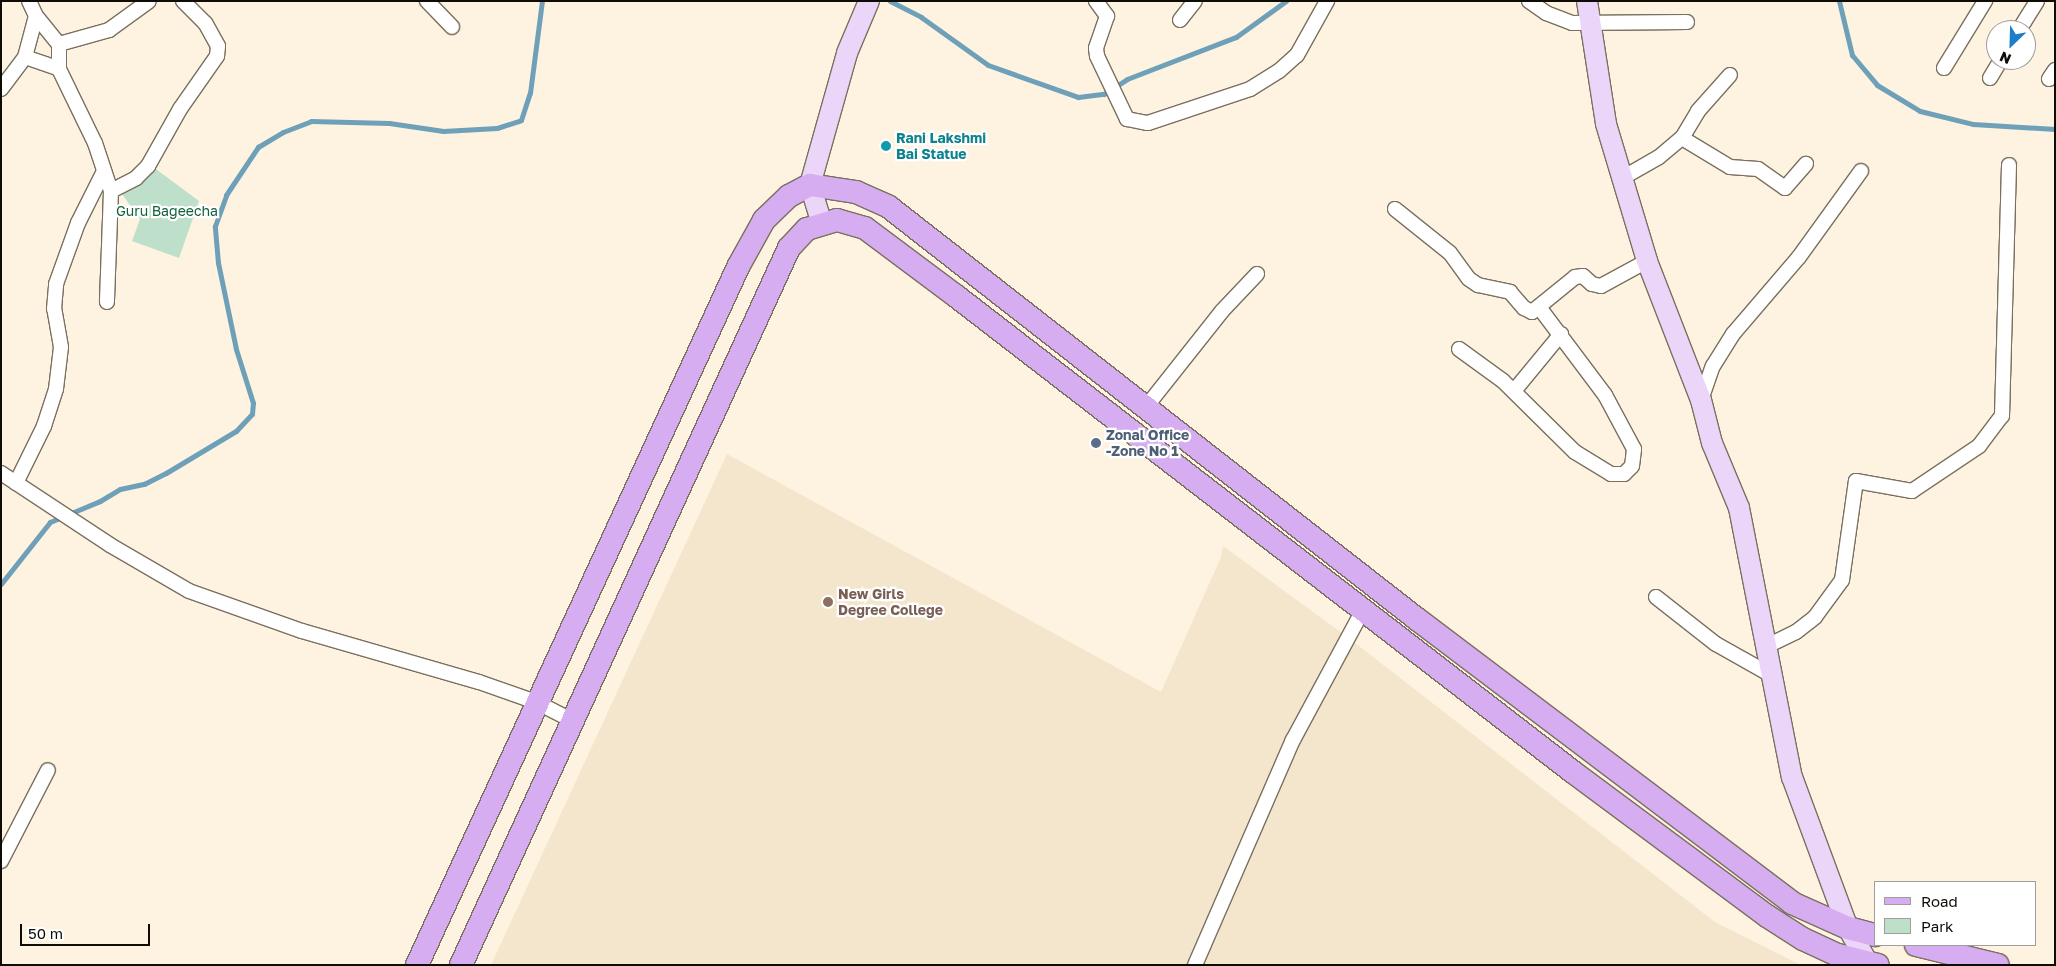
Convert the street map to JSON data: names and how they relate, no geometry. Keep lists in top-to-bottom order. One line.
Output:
{"parks":["Guru Bageecha"],"places":["Rani Lakshmi Bai Statue","Zonal Office -Zone No 1","New Girls Degree College"],"legend":["Road","Park"],"scale_bar":"50 m","north":"bottom left"}
